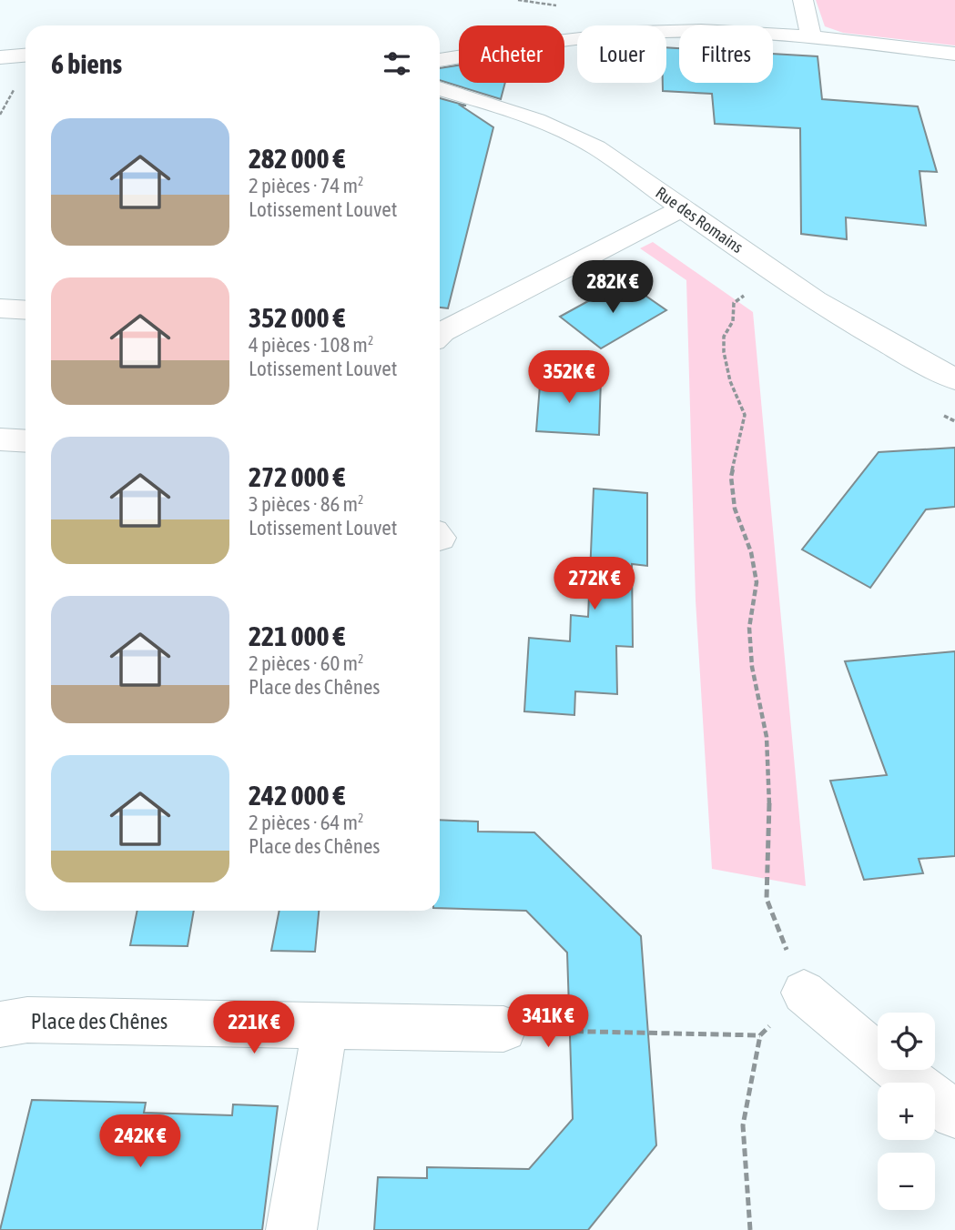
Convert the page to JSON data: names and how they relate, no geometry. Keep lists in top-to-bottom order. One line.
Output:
{"streets":{"street":["Rue des Romains","Place des Chênes"]},"page":{"chip":["Acheter","Louer","Filtres"],"heading":"6 biens","list":[{"name":"282 000 €","note":"2 pièces · 74 m² · Lotissement Louvet"},{"name":"352 000 €","note":"4 pièces · 108 m² · Lotissement Louvet"},{"name":"272 000 €","note":"3 pièces · 86 m² · Lotissement Louvet"},{"name":"221 000 €","note":"2 pièces · 60 m² · Place des Chênes"},{"name":"242 000 €","note":"2 pièces · 64 m² · Place des Chênes"}],"price":["282K €","352K €","272K €","341K €","221K €","242K €"],"map_buttons":["+","−"]}}
